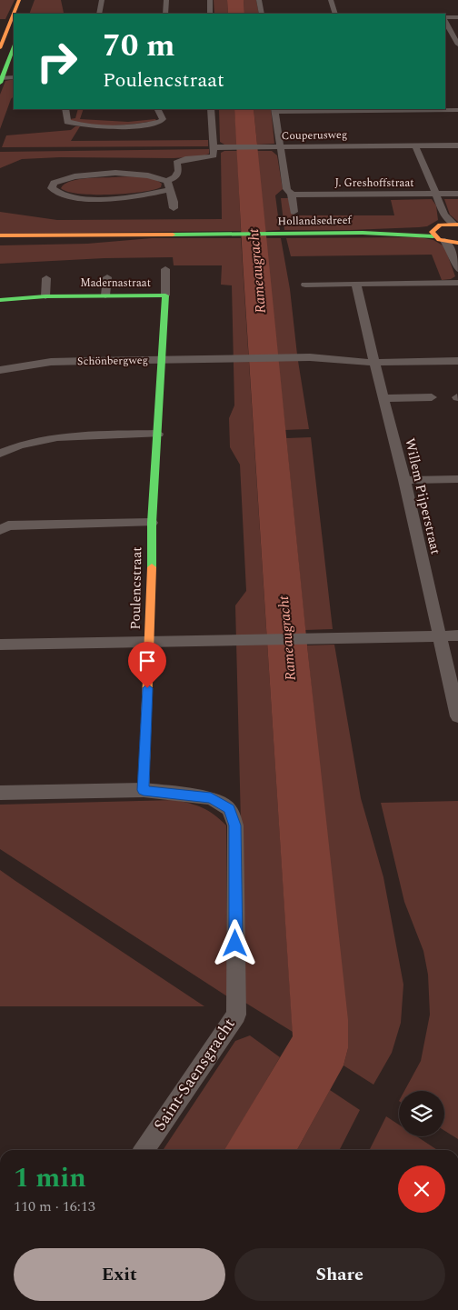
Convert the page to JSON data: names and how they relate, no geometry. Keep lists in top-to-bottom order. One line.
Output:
{"streets":{"main road":["Hollandsedreef","Madernastraat","Poulencstraat"],"street":["Couperusweg","J. Greshoffstraat","Schönbergweg","Willem Pijperstraat","Saint-Saensgracht"]},"crossings":[["Madernastraat","Schönbergweg"],["Madernastraat","Poulencstraat"],["Schönbergweg","Poulencstraat"],["Poulencstraat","Saint-Saensgracht"]],"water":["Rameaugracht"],"page":{"turn":["70 m","Poulencstraat"],"heading":["1 min","110 m · 16:13"],"buttons":["Exit","Share"]}}
